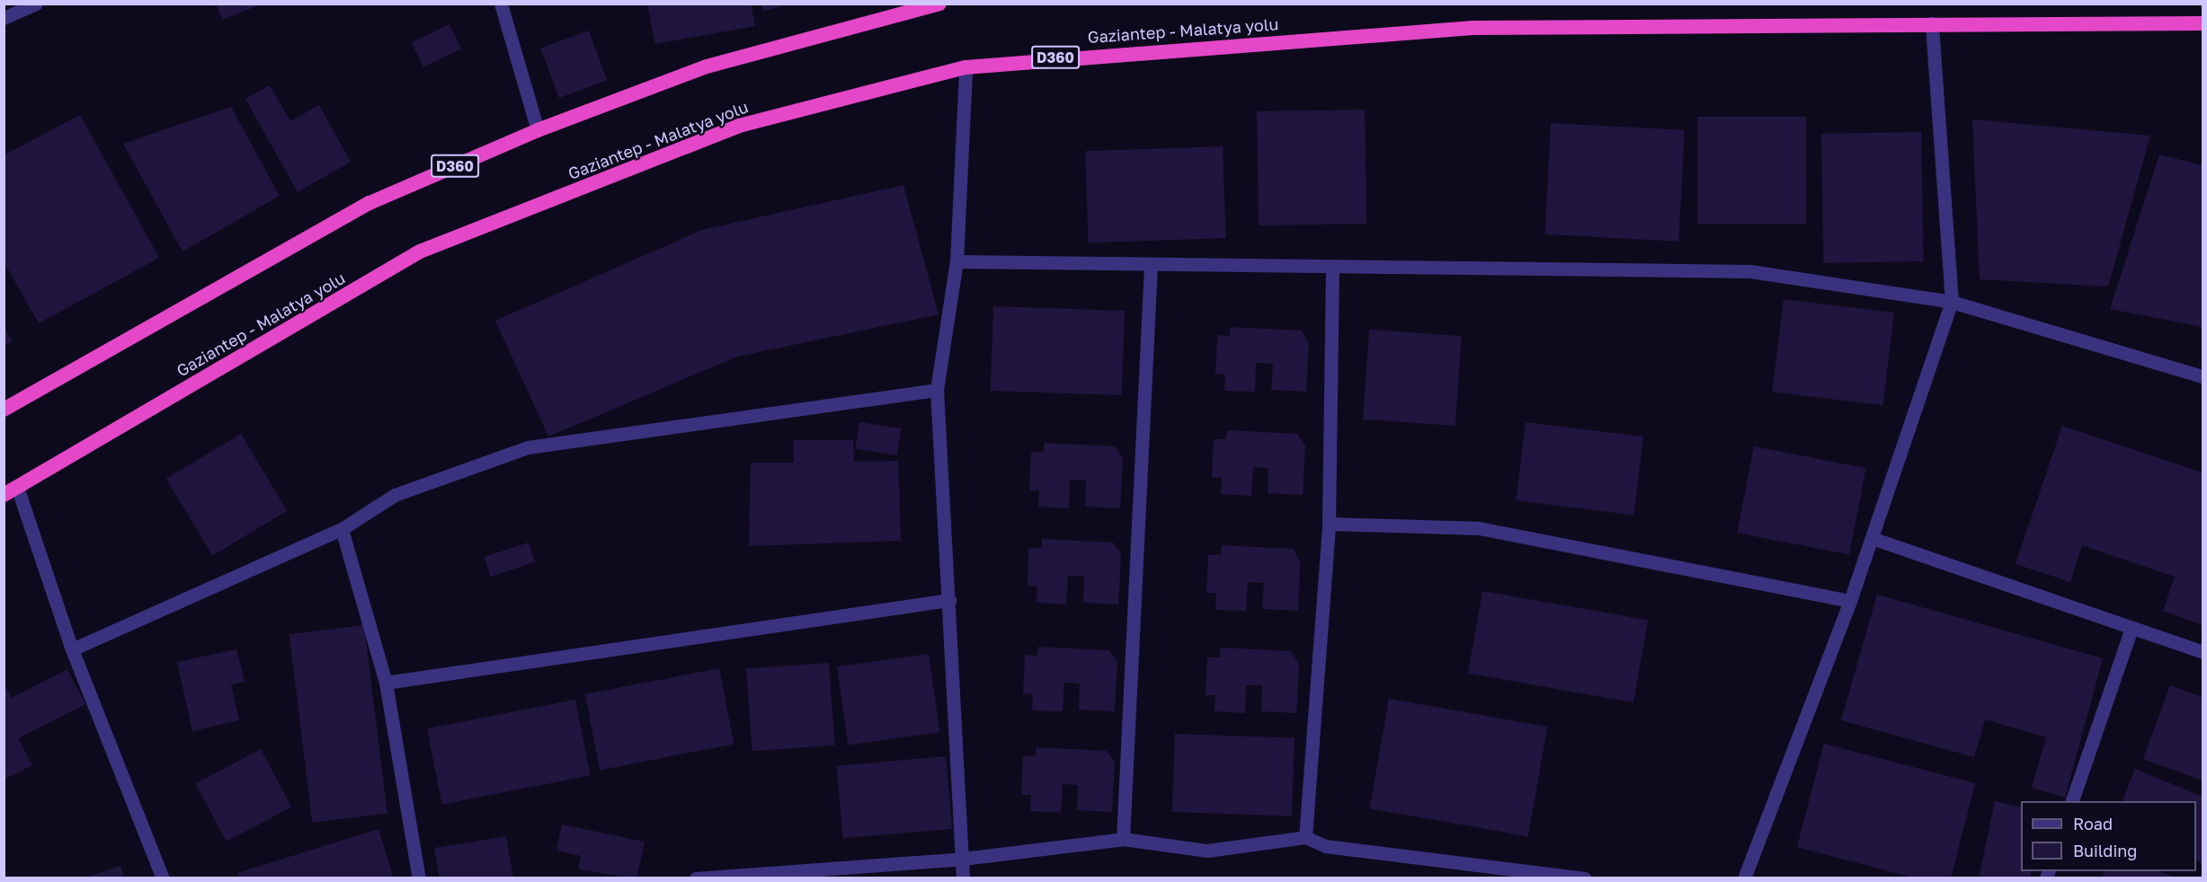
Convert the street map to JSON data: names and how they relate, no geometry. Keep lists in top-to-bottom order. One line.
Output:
{"streets":{"highway":["Gaziantep - Malatya yolu","D360"]},"legend":["Road","Building"]}
